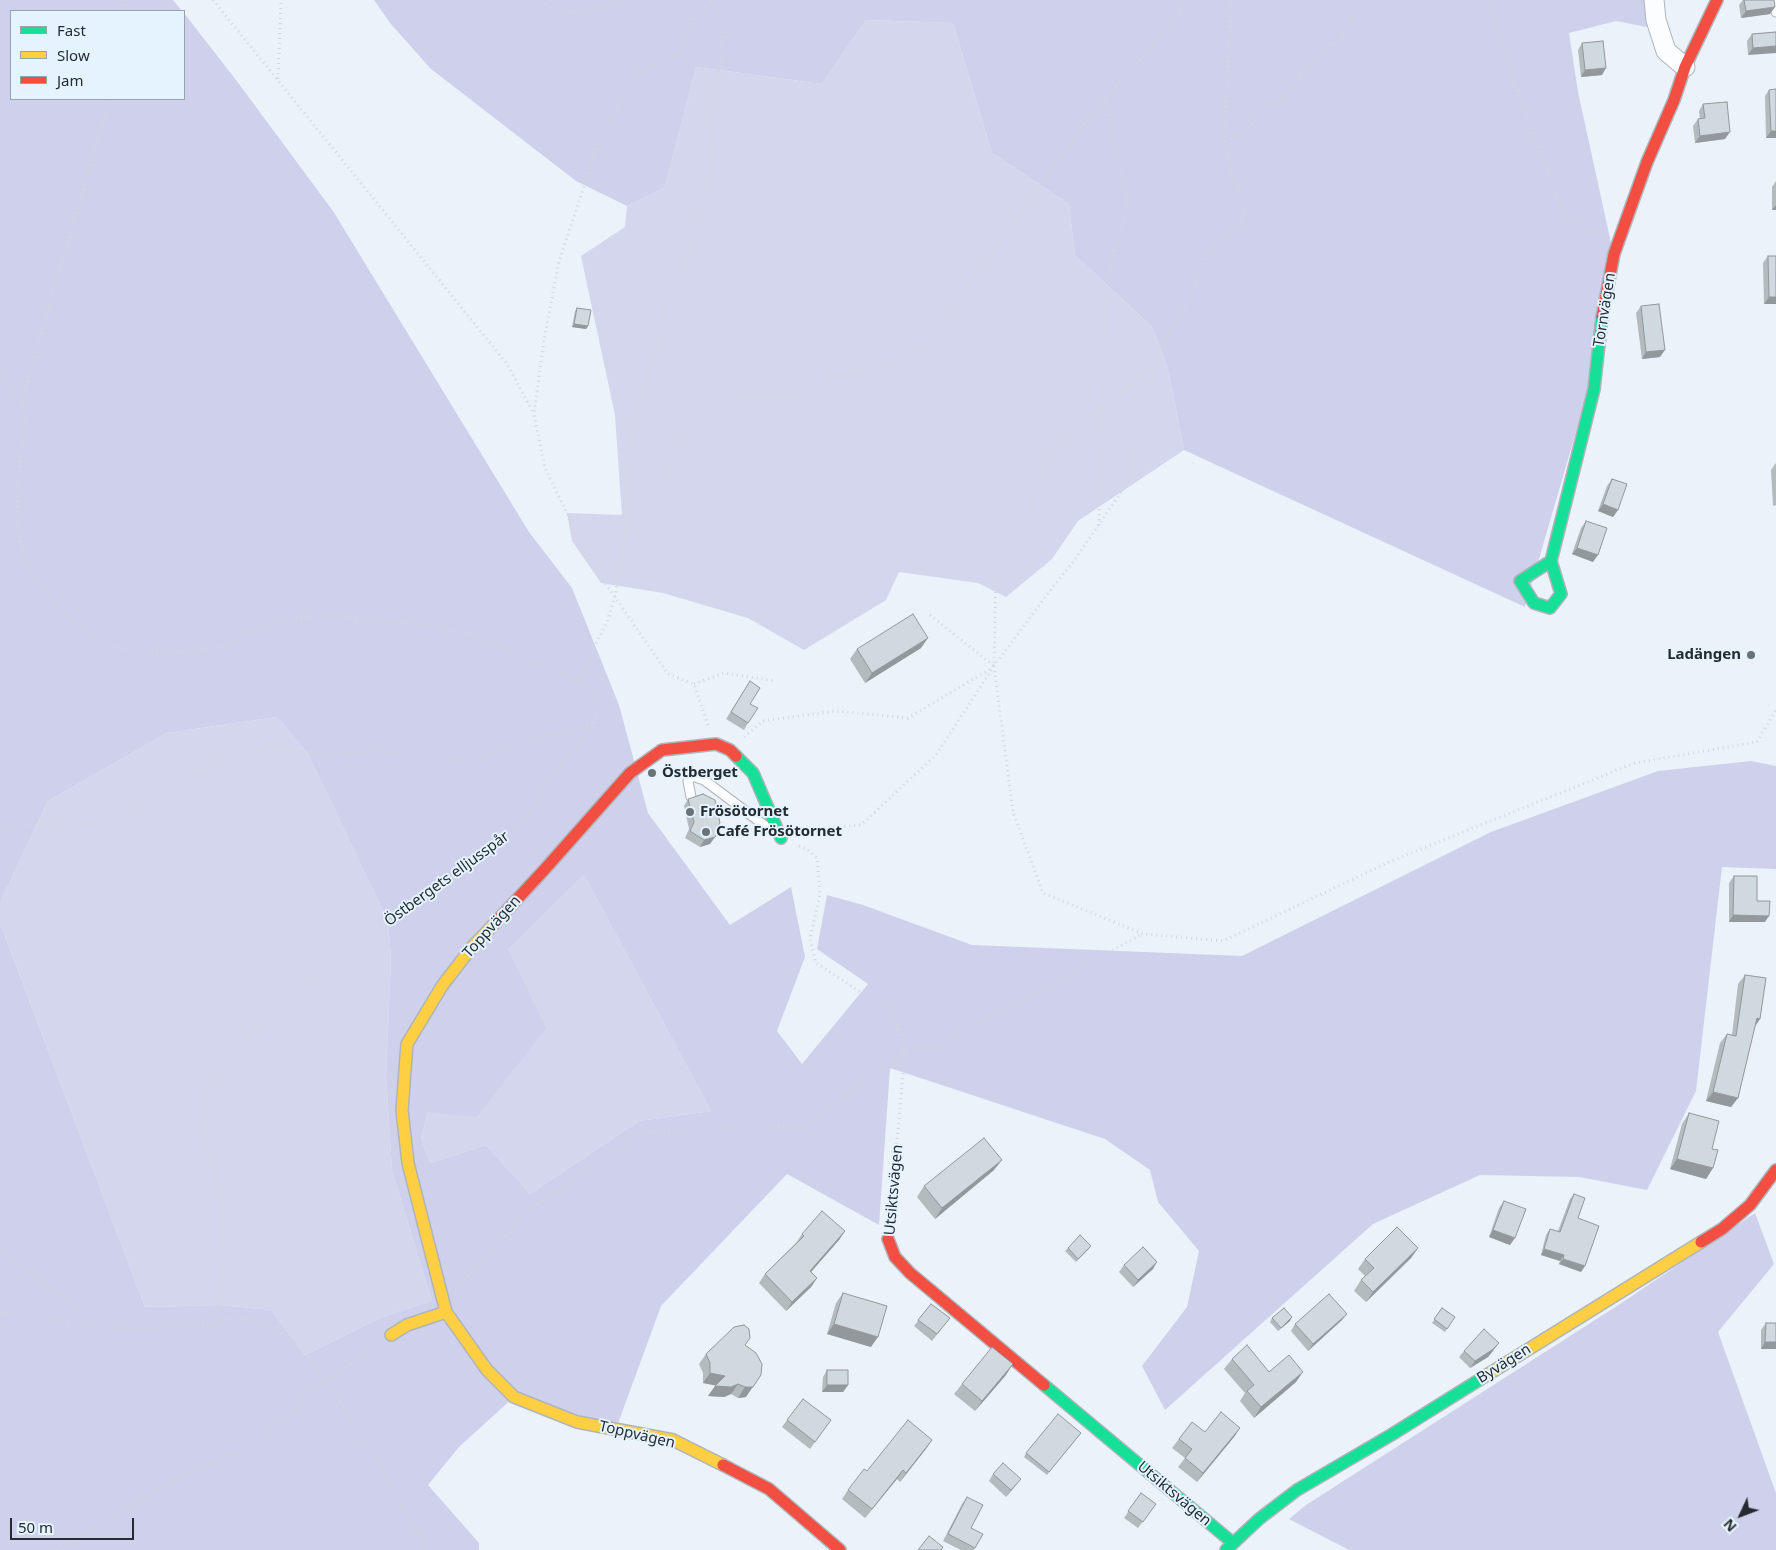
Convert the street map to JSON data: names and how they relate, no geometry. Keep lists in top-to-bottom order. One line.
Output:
{"streets":{"street":["Tornvägen","Toppvägen","Utsiktsvägen","Byvägen"],"path":["Östbergets elljusspår"]},"crossings":[["Toppvägen","Utsiktsvägen"],["Utsiktsvägen","Byvägen"]],"places":["Ladängen","Östberget","Frösötornet","Café Frösötornet"],"legend":["Fast","Slow","Jam"],"scale_bar":"50 m","north":"bottom left"}
